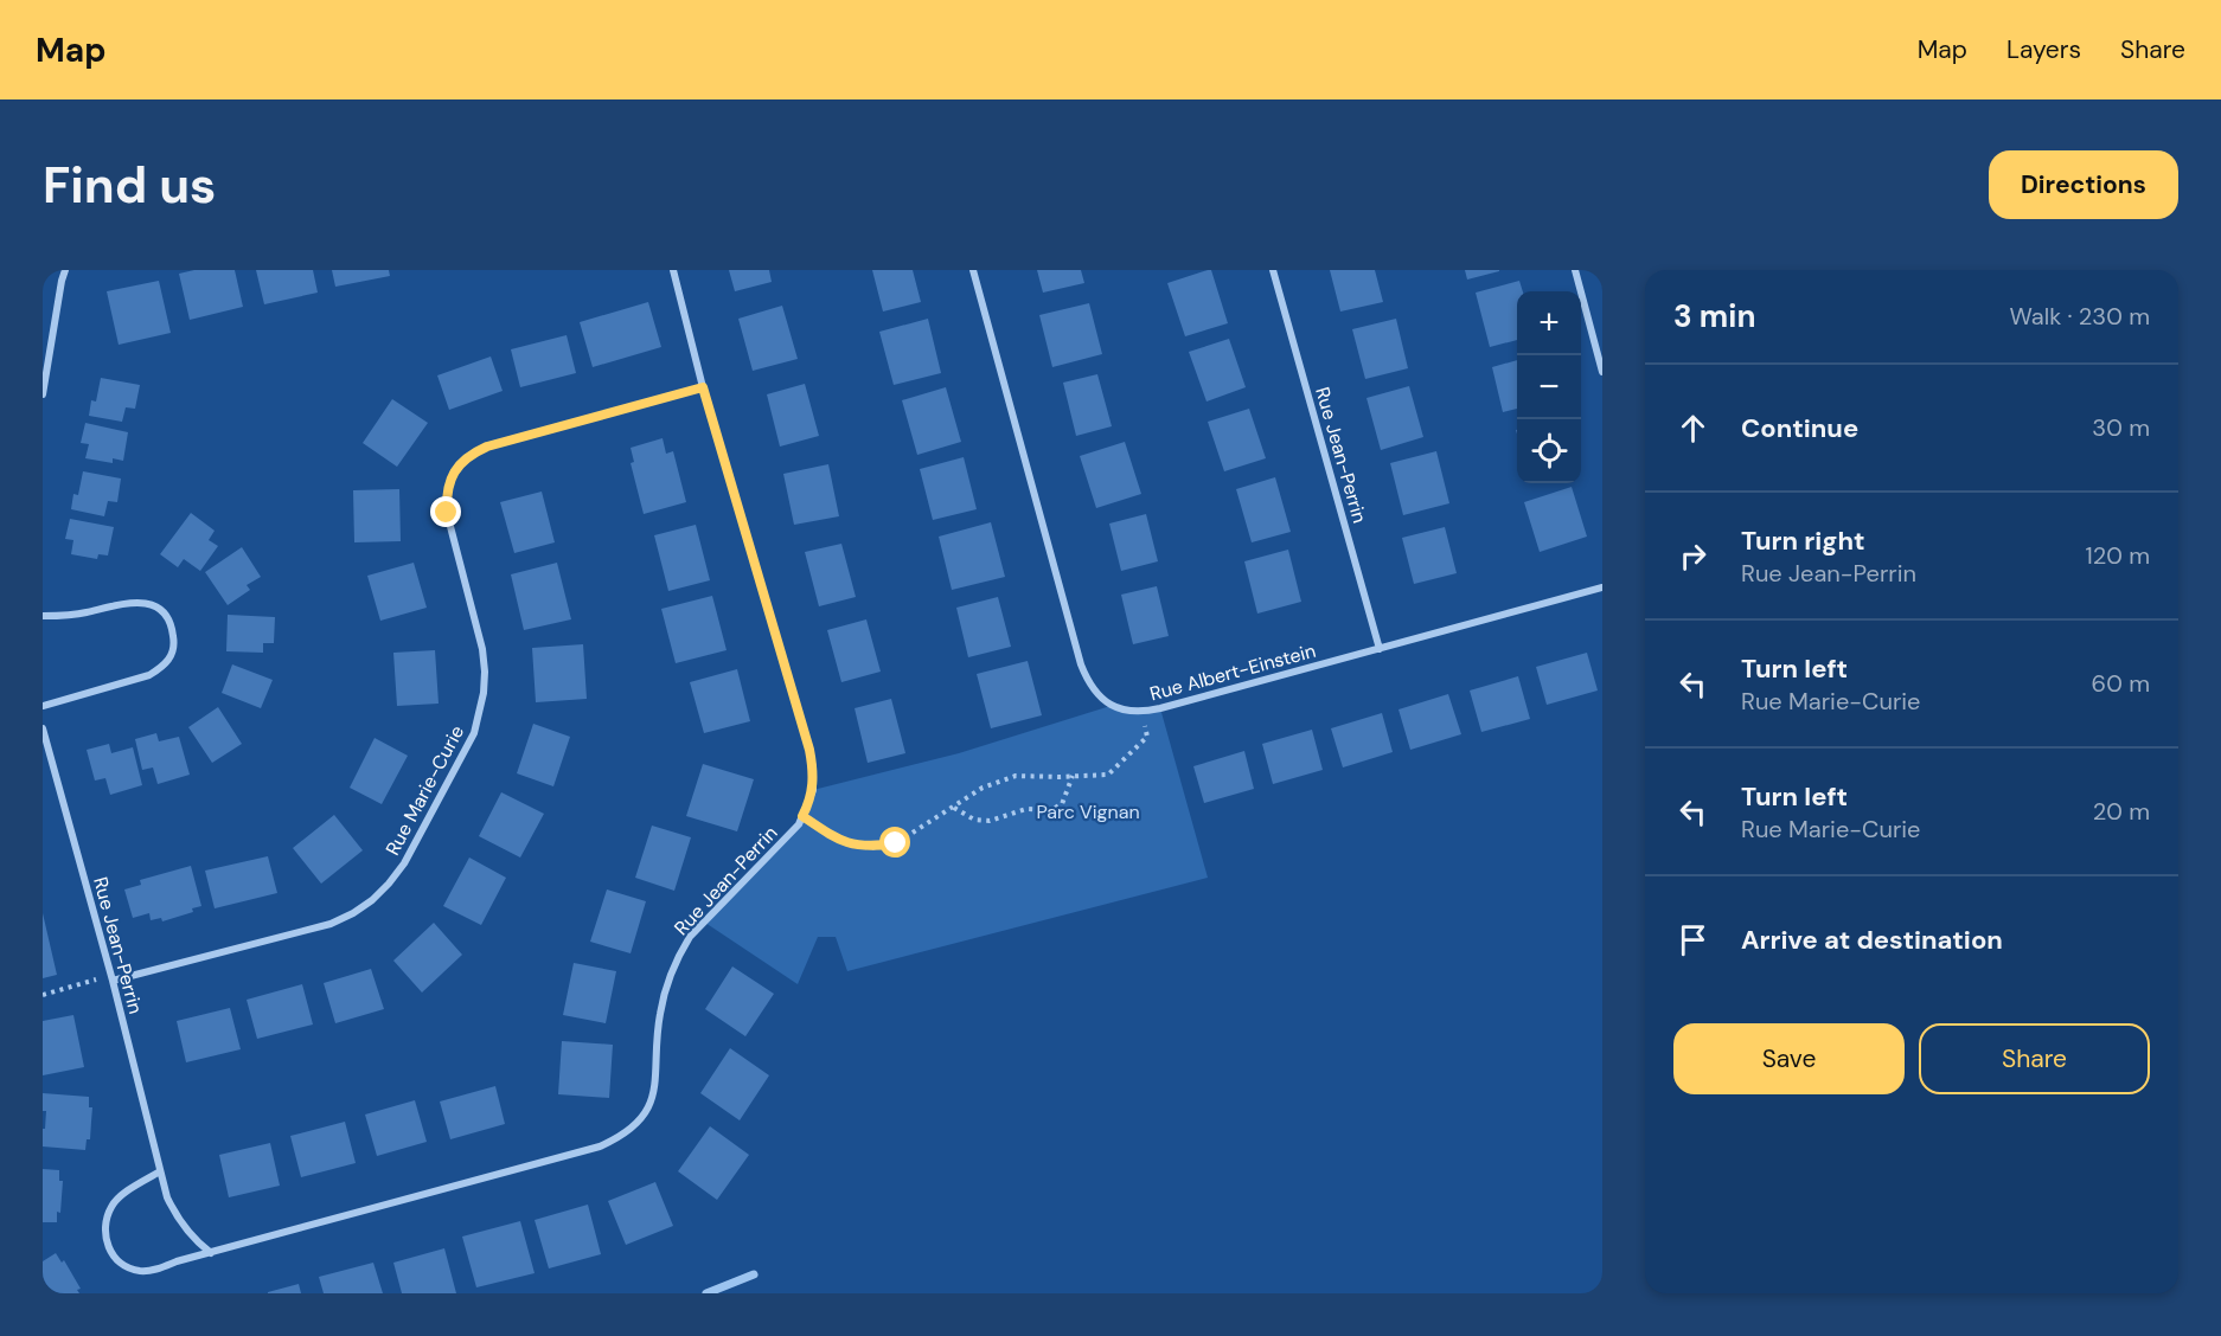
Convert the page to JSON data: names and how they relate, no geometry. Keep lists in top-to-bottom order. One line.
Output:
{"streets":{"street":["Rue Jean-Perrin","Rue Albert-Einstein","Rue Marie-Curie"]},"crossings":[["Rue Jean-Perrin","Rue Albert-Einstein"],["Rue Jean-Perrin","Rue Marie-Curie"]],"parks":["Parc Vignan"],"page":{"header":"Map","nav":["Map","Layers","Share"],"buttons":["Directions",["Save","Share"]],"title":"Find us","heading":["3 min","Walk · 230 m"],"map_buttons":["+","−"],"list":[["Continue","30 m"],["Turn right","Rue Jean-Perrin","120 m"],["Turn left","Rue Marie-Curie","60 m"],["Turn left","Rue Marie-Curie","20 m"],"Arrive at destination"]}}
